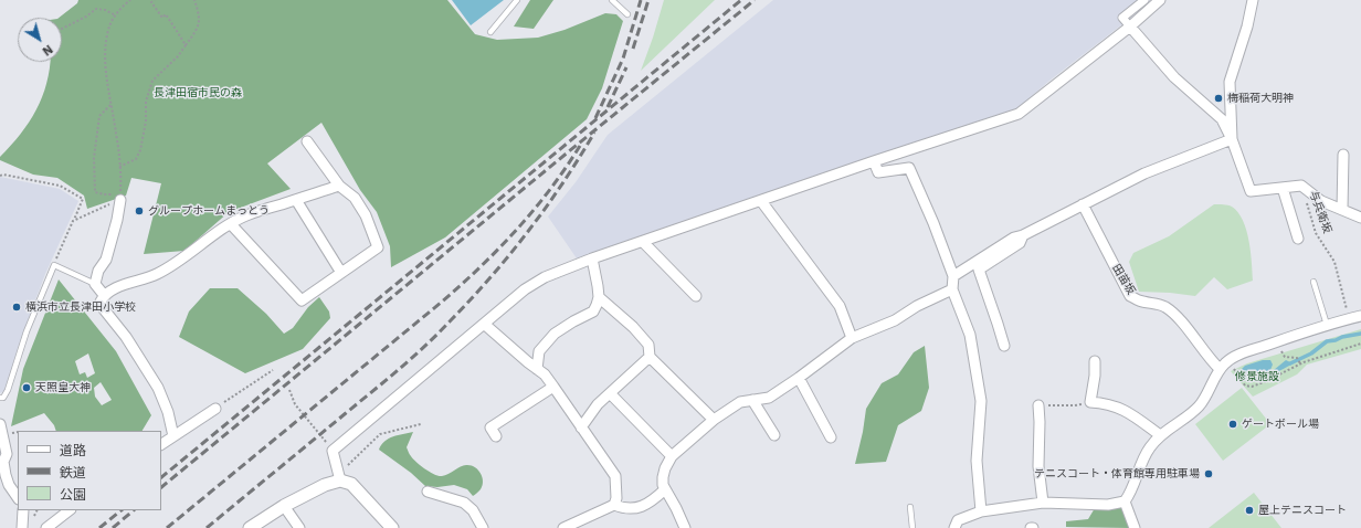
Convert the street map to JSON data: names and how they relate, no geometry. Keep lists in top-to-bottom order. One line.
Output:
{"streets":{"street":["田苗坂"],"path":["与兵衛坂"]},"parks":["長津田宿市民の森","修景施設"],"places":["梅稲荷大明神","グループホームまっとう","横浜市立長津田小学校","天照皇大神","ゲートボール場","テニスコート・体育館専用駐車場","屋上テニスコート"],"legend":["道路","鉄道","公園"],"north":"bottom right"}
